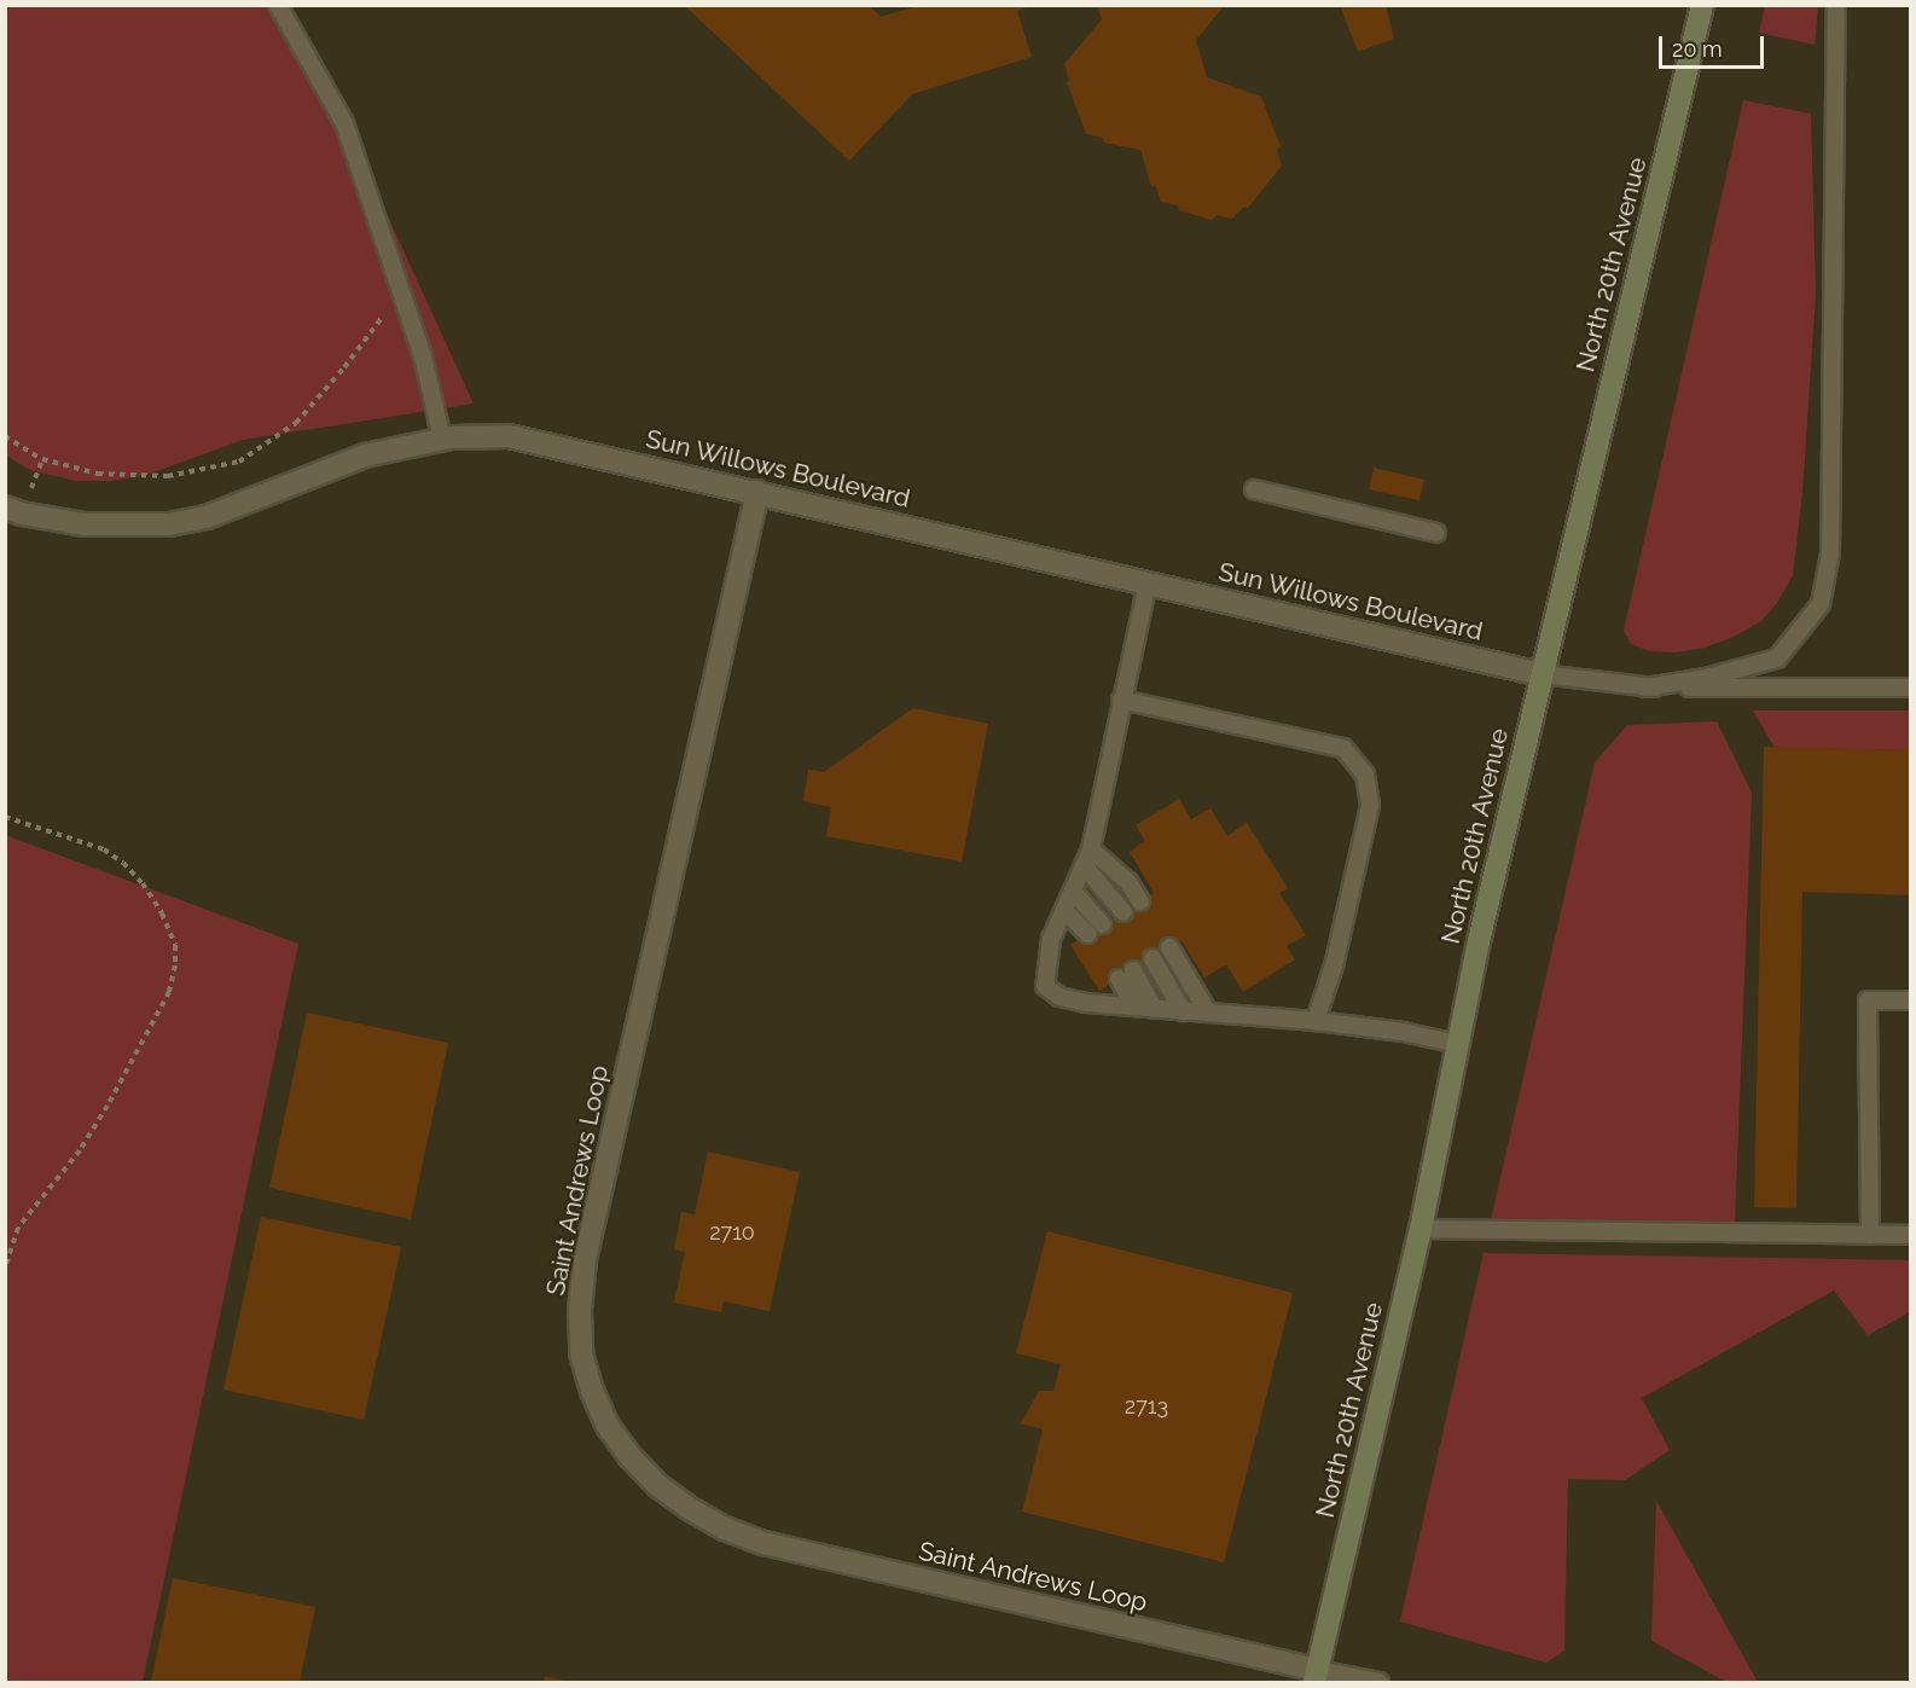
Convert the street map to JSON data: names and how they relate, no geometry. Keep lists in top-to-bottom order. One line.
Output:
{"streets":{"main road":["North 20th Avenue"],"street":["Sun Willows Boulevard","Saint Andrews Loop"]},"crossings":[["North 20th Avenue","Sun Willows Boulevard"],["North 20th Avenue","Saint Andrews Loop"],["Sun Willows Boulevard","Saint Andrews Loop"]],"house_numbers":["2710","2713"],"scale_bar":"20 m"}
